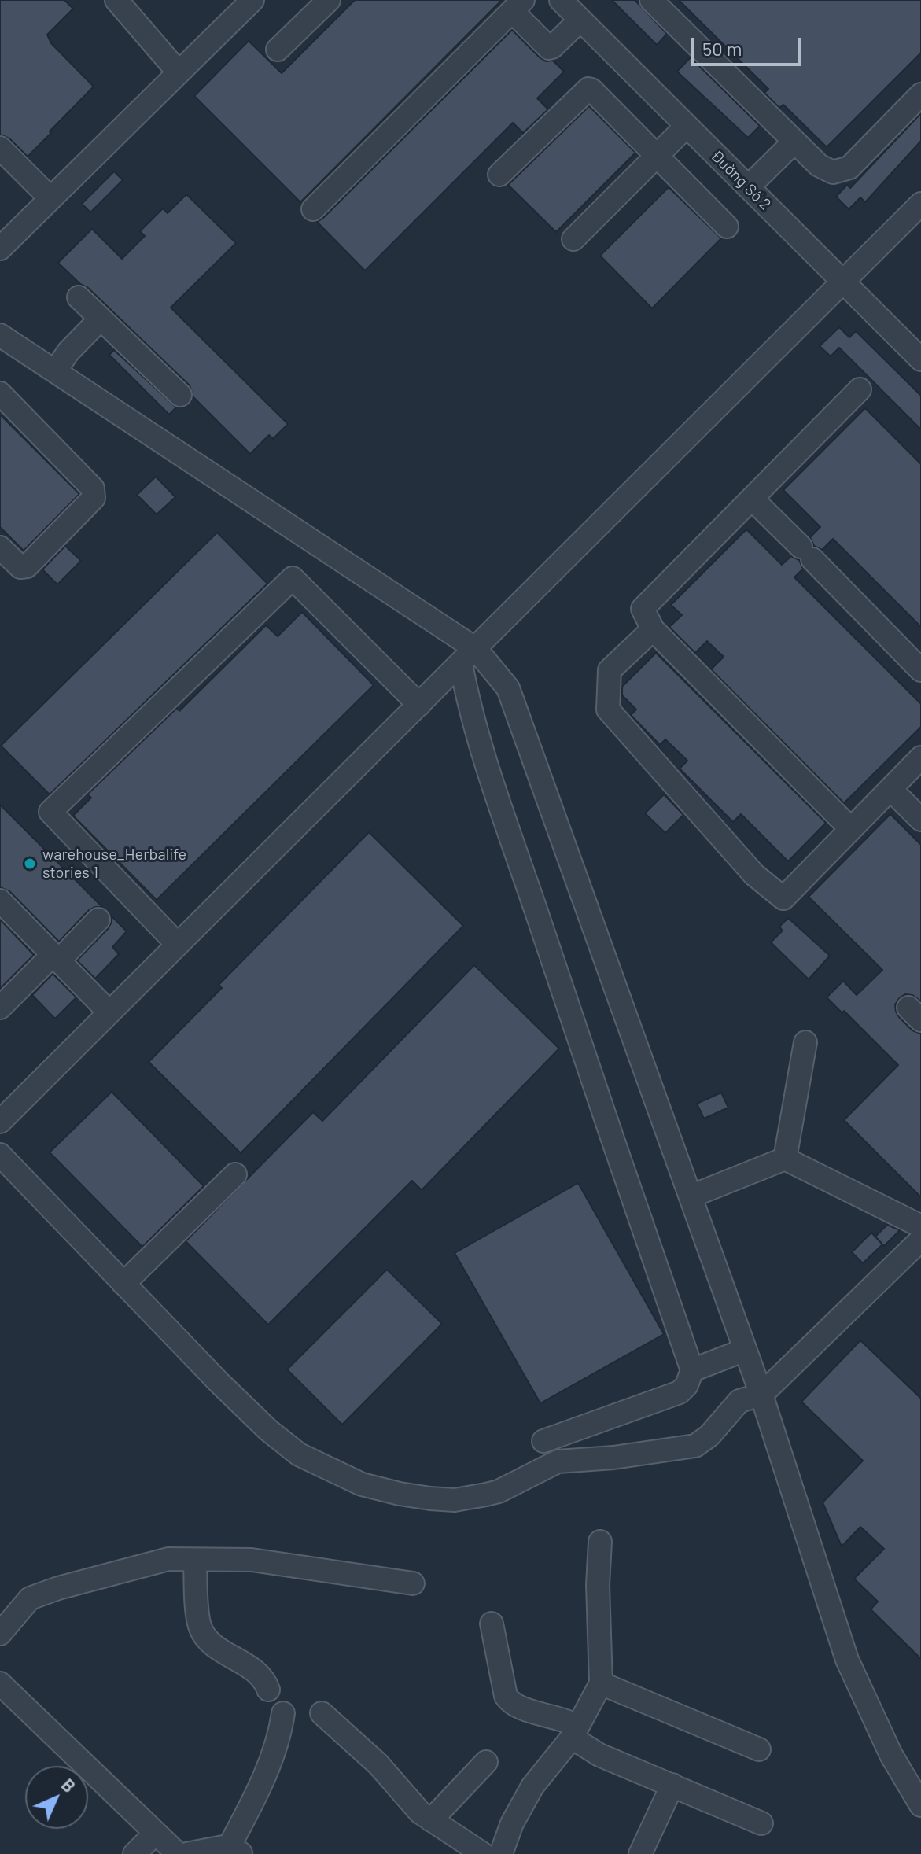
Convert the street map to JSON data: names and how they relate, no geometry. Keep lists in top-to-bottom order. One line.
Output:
{"streets":{"street":["Đường Số 2"]},"places":["warehouse_Herbalife stories 1"],"scale_bar":"50 m","north":"top right"}
